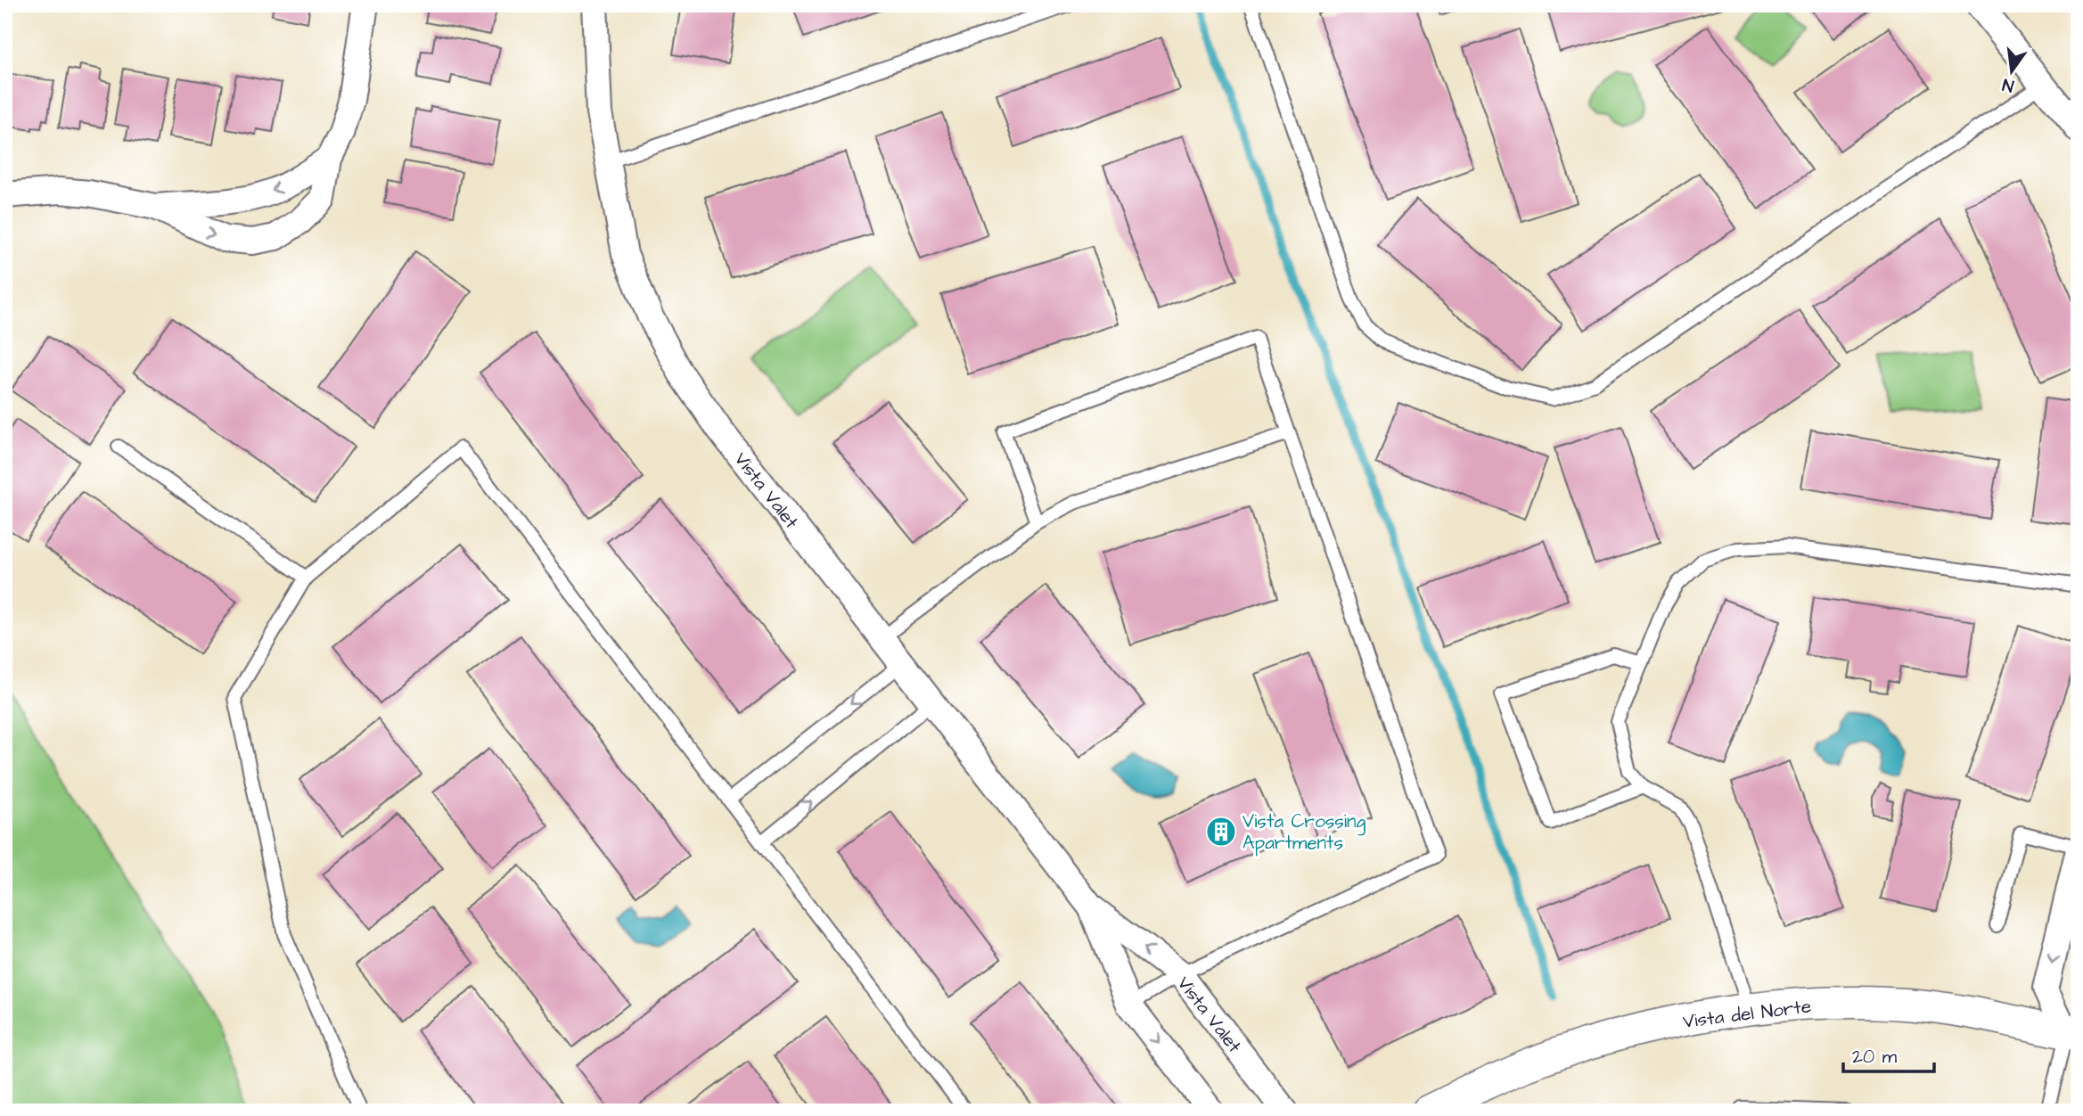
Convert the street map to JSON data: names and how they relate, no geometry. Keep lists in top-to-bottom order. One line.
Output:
{"streets":{"street":["Vista Valet","Vista del Norte"]},"places":{"building":["Vista Crossing Apartments"]},"scale_bar":"20 m","north":"bottom"}
